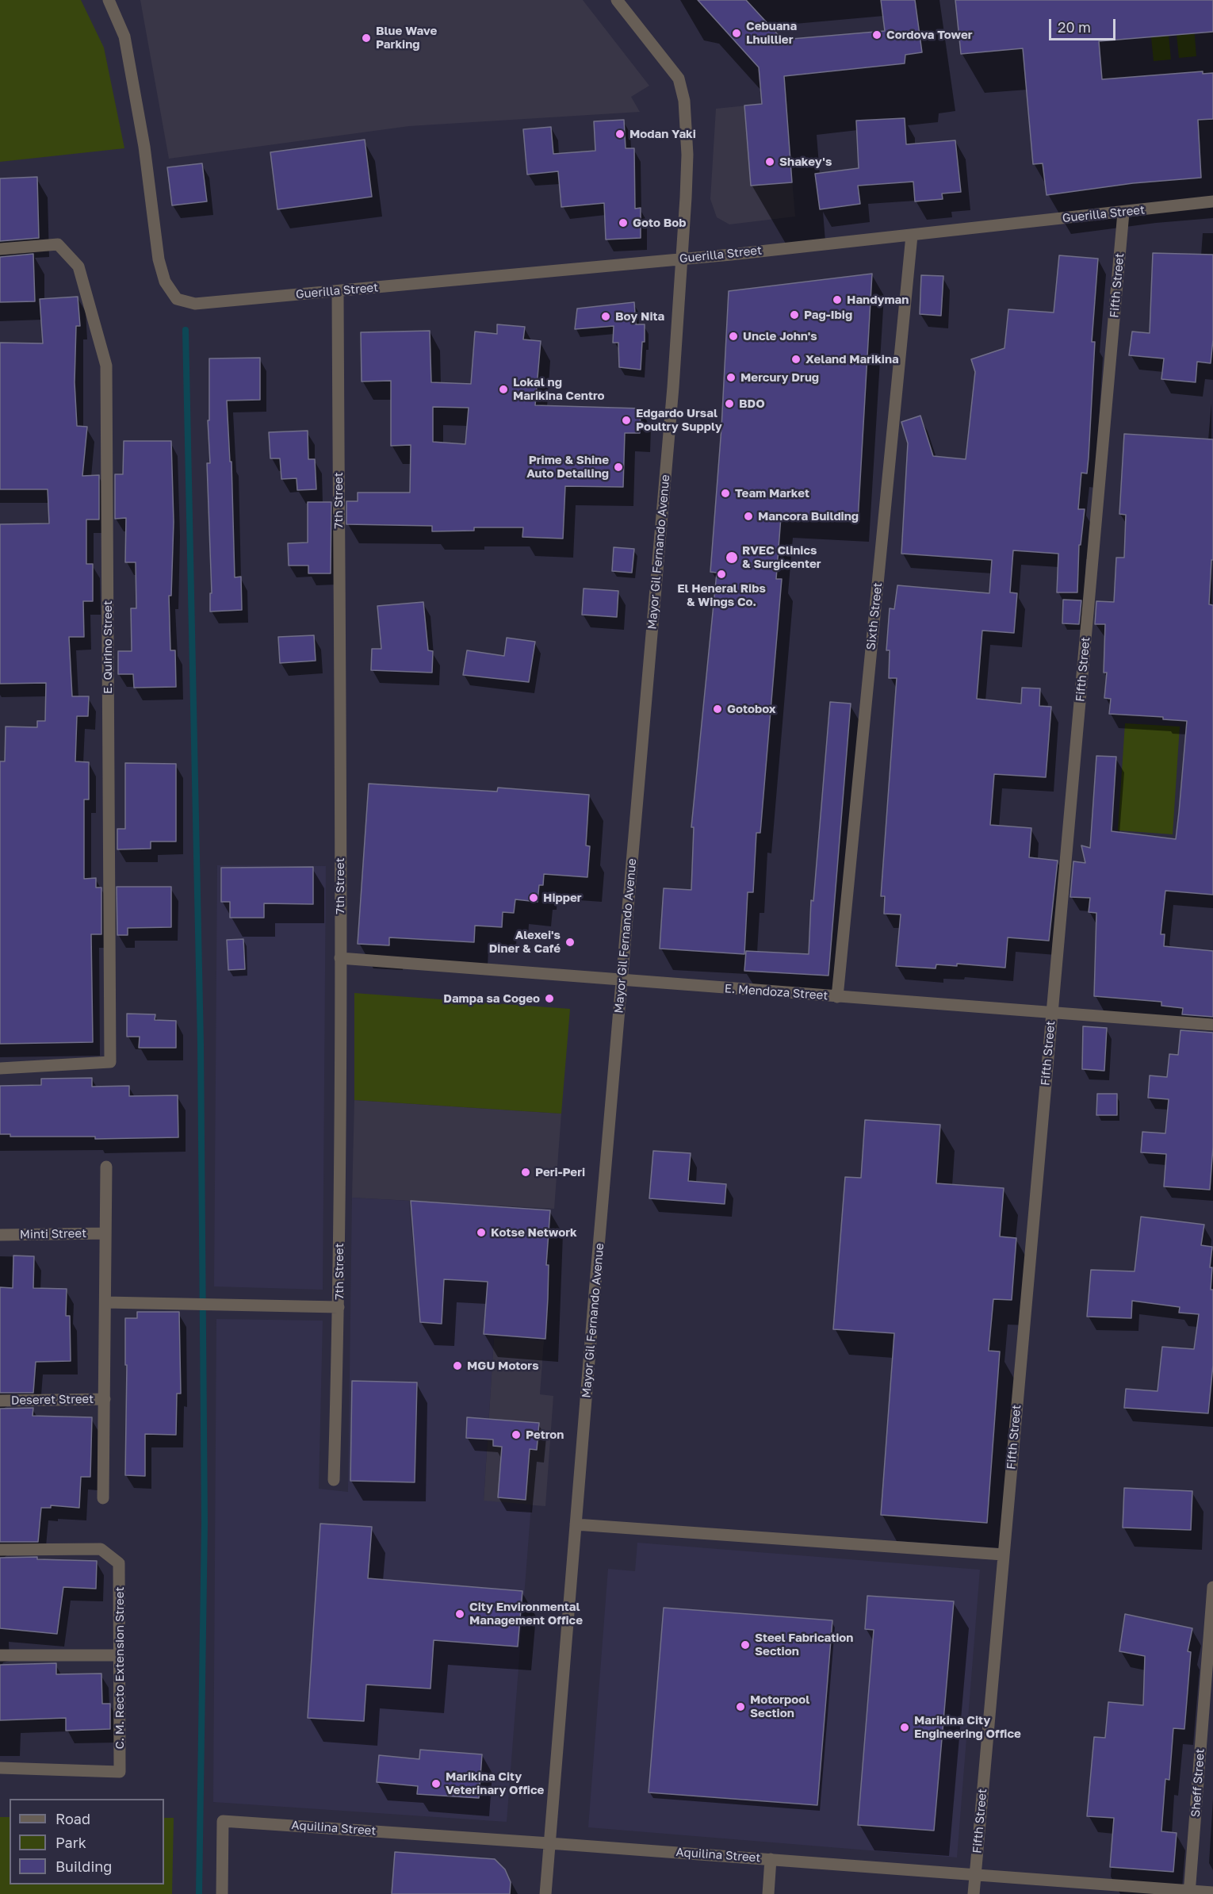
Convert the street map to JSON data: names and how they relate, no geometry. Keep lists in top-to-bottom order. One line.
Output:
{"streets":{"street":["Guerilla Street","Fifth Street","7th Street","Mayor Gil Fernando Avenue","Sixth Street","E. Quirino Street","E. Mendoza Street","Minti Street","Deseret Street","C. M. Recto Extension Street","Sheff Street","Aquilina Street"]},"crossings":[["Guerilla Street","Fifth Street"],["Guerilla Street","7th Street"],["Guerilla Street","Mayor Gil Fernando Avenue"],["Guerilla Street","Sixth Street"],["Fifth Street","E. Mendoza Street"],["Fifth Street","Aquilina Street"],["7th Street","E. Mendoza Street"],["Mayor Gil Fernando Avenue","E. Mendoza Street"],["Mayor Gil Fernando Avenue","Aquilina Street"],["Sixth Street","E. Mendoza Street"],["Sheff Street","Aquilina Street"]],"places":["Cebuana Lhuillier","Cordova Tower","Blue Wave Parking","Modan Yaki","Shakey's","Goto Bob","Handyman","Pag-Ibig","Boy Nita","Uncle John's","Xeland Marikina","Mercury Drug","Lokal ng Marikina Centro","BDO","Edgardo Ursal Poultry Supply","Prime & Shine Auto Detailing","Team Market","Mancora Building","RVEC Clinics & Surgicenter","El Heneral Ribs & Wings Co.","Gotobox","Hipper","Alexei's Diner & Café","Dampa sa Cogeo","Peri-Peri","Kotse Network","MGU Motors","Petron","City Environmental Management Office","Steel Fabrication Section","Motorpool Section","Marikina City Engineering Office","Marikina City Veterinary Office"],"legend":["Road","Park","Building"],"scale_bar":"20 m"}
